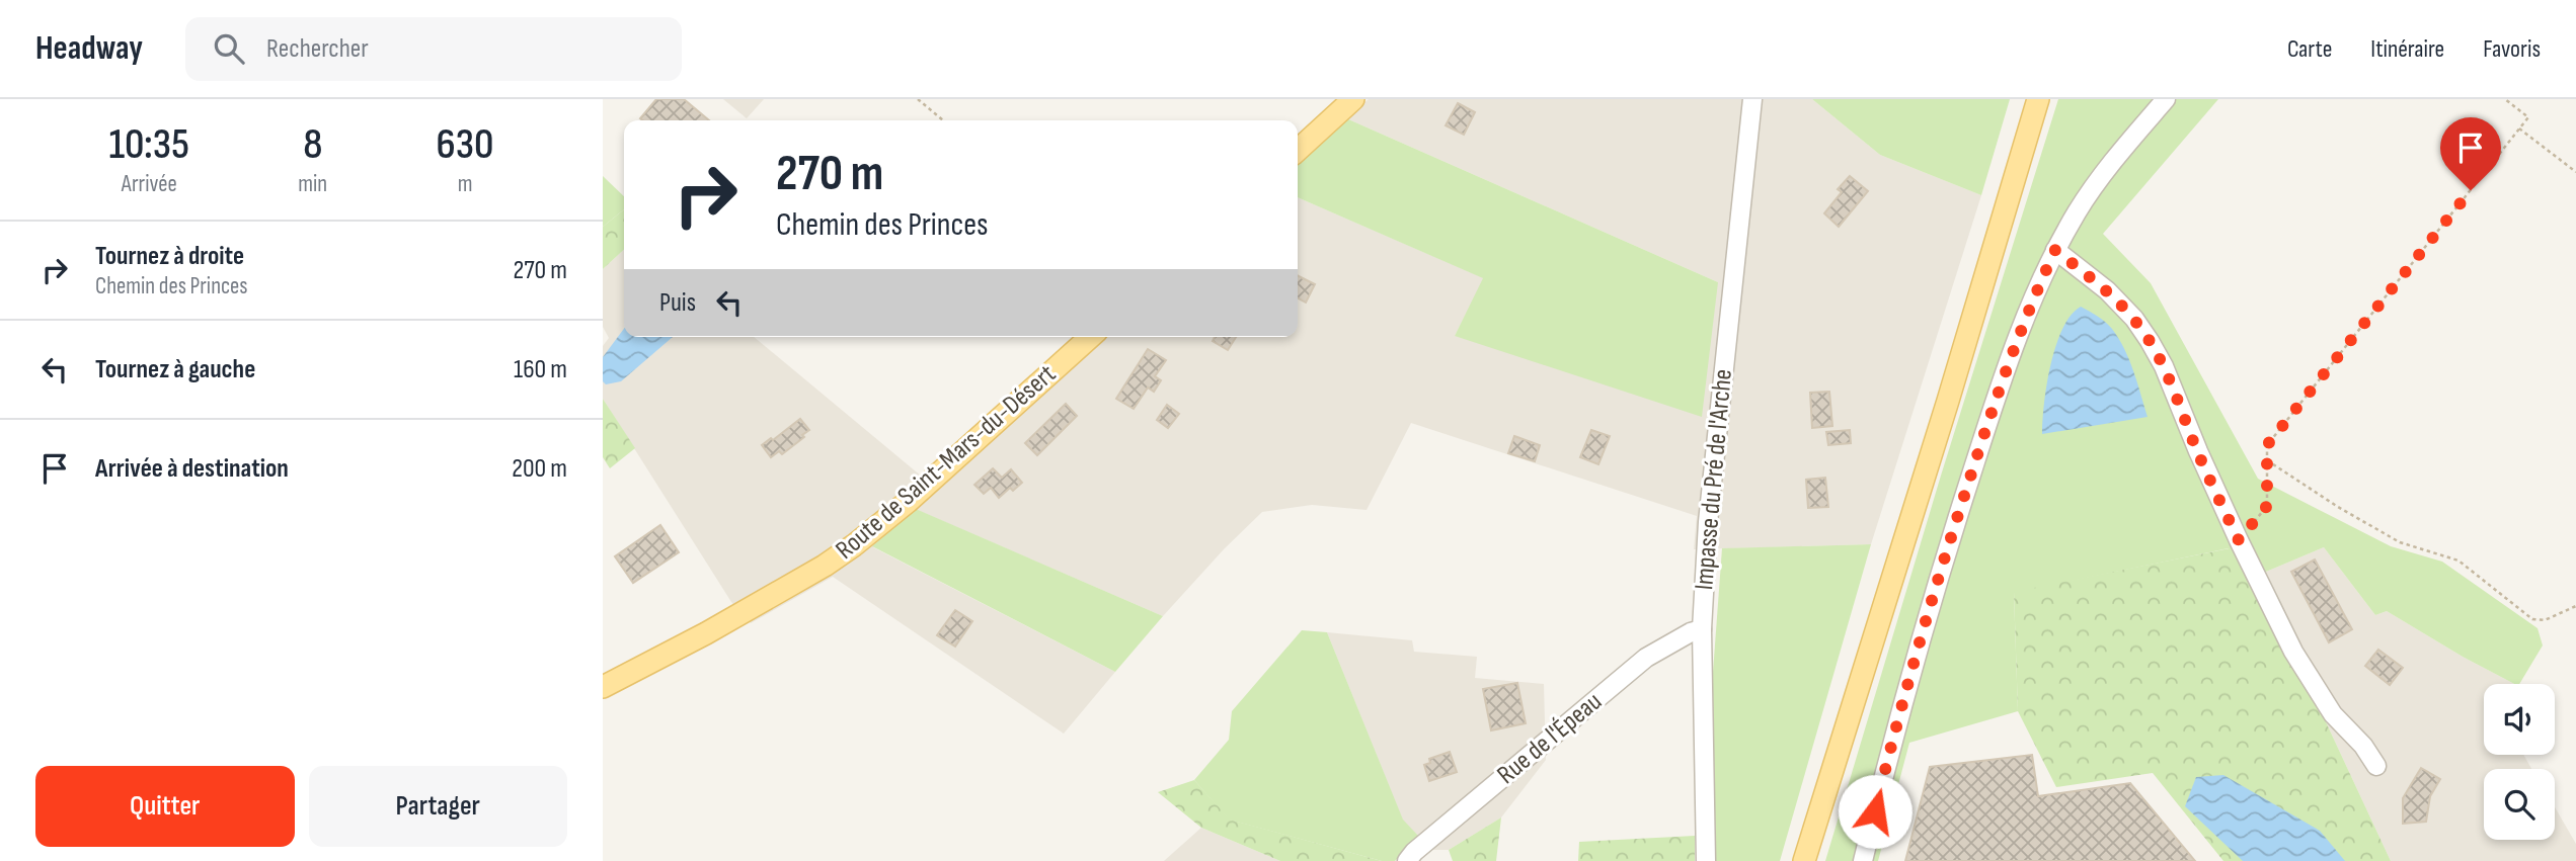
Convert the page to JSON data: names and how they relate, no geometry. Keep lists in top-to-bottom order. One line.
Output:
{"streets":{"main road":["Route de Saint-Mars-du-Désert"],"street":["Impasse du Pré de l'Arche","Rue de l'Épeau"]},"crossings":[["Impasse du Pré de l'Arche","Rue de l'Épeau"]],"page":{"header":"Headway","search":"Rechercher","nav":["Carte","Itinéraire","Favoris"],"eta":["10:35","Arrivée","8","min","630","m"],"turn":["270 m","Chemin des Princes"],"list":[{"name":"Tournez à droite","note":"Chemin des Princes","value":"270 m"},{"name":"Tournez à gauche","value":"160 m"},{"name":"Arrivée à destination","value":"200 m"}],"then":"Puis","buttons":["Quitter","Partager"]}}
